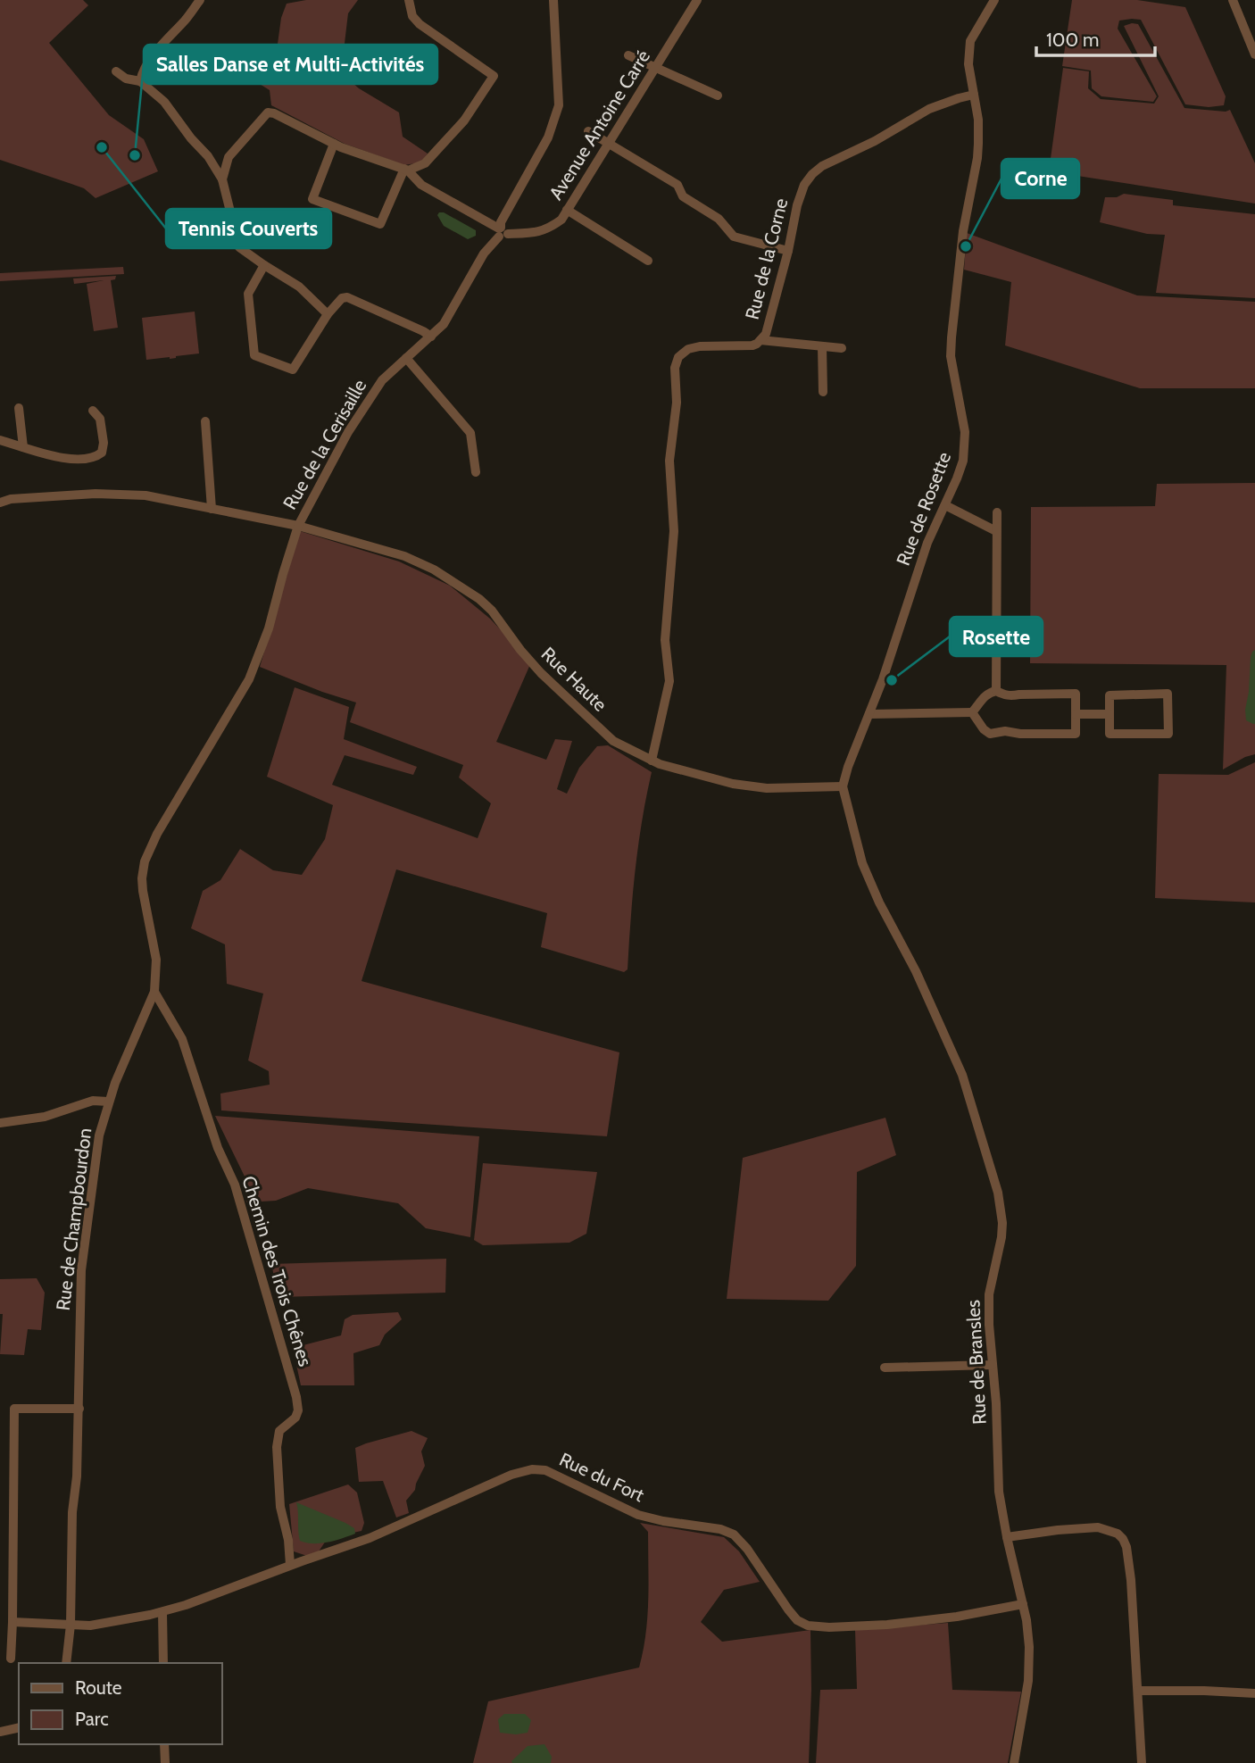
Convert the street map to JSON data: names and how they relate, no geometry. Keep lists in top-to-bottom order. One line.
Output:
{"streets":{"street":["Avenue Antoine Carré","Rue de la Corne","Rue de la Cerisaille","Rue de Rosette","Rue Haute","Rue de Champbourdon","Chemin des Trois Chênes","Rue de Bransles","Rue du Fort"]},"crossings":[["Avenue Antoine Carré","Rue de la Cerisaille"],["Rue de la Corne","Rue de Rosette"],["Rue de la Corne","Rue Haute"],["Rue de la Cerisaille","Rue Haute"],["Rue de la Cerisaille","Rue de Champbourdon"],["Rue de Rosette","Rue Haute"],["Rue de Rosette","Rue de Bransles"],["Rue Haute","Rue de Champbourdon"],["Rue Haute","Rue de Bransles"],["Rue de Champbourdon","Chemin des Trois Chênes"],["Rue de Champbourdon","Rue du Fort"],["Chemin des Trois Chênes","Rue du Fort"],["Rue de Bransles","Rue du Fort"]],"places":["Tennis Couverts","Salles Danse et Multi-Activités","Corne","Rosette"],"legend":["Route","Parc"],"scale_bar":"100 m"}
